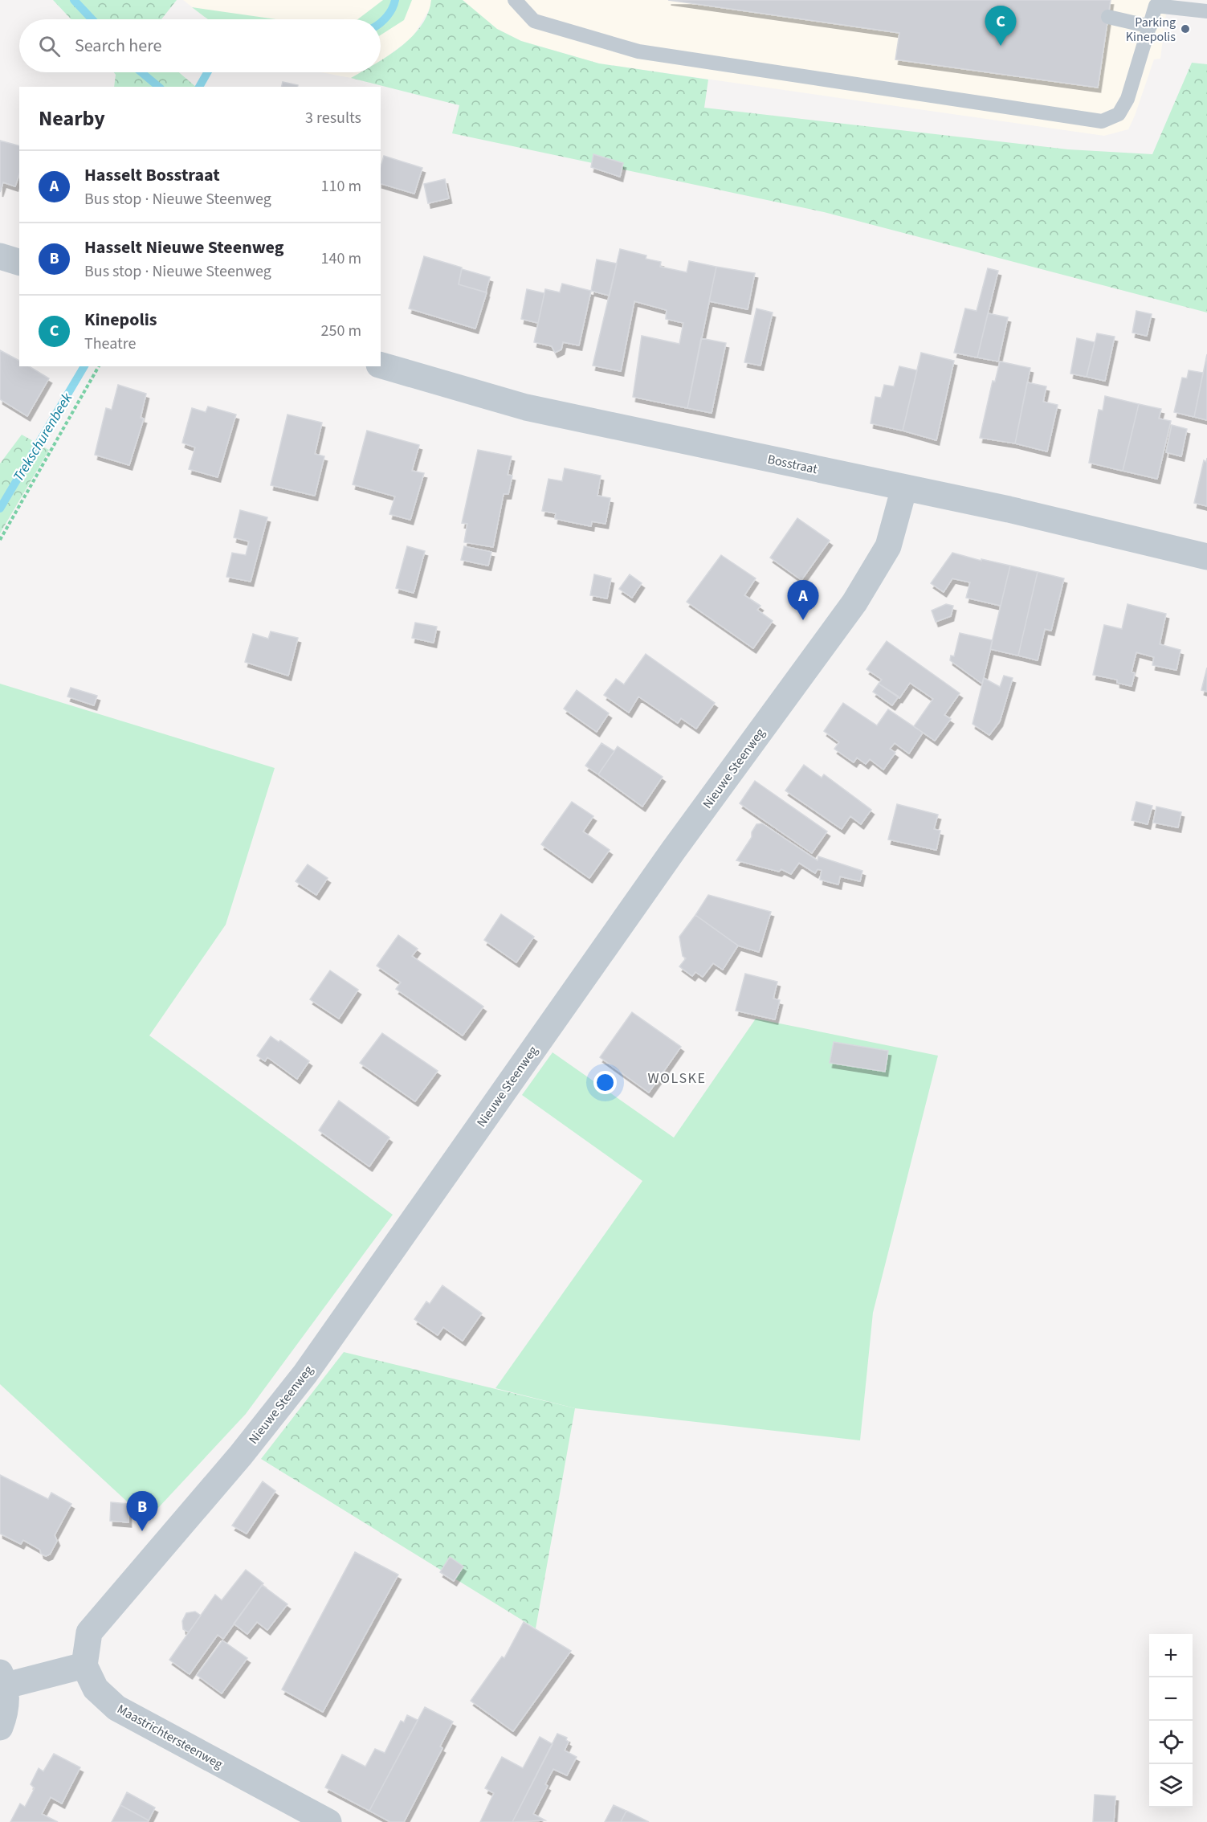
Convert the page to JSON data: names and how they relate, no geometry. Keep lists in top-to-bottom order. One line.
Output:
{"streets":{"street":["Bosstraat","Nieuwe Steenweg","Maastrichtersteenweg"]},"crossings":[["Bosstraat","Nieuwe Steenweg"],["Nieuwe Steenweg","Maastrichtersteenweg"]],"districts":["WOLSKE"],"water":["Trekschurenbeek"],"places":["Parking Kinepolis"],"page":{"pins":["C","A","B"],"search":"Search here","heading":["Nearby","3 results"],"list":[{"mark":"A","name":"Hasselt Bosstraat","note":"Bus stop · Nieuwe Steenweg","value":"110 m"},{"mark":"B","name":"Hasselt Nieuwe Steenweg","note":"Bus stop · Nieuwe Steenweg","value":"140 m"},{"mark":"C","name":"Kinepolis","note":"Theatre","value":"250 m"}],"map_buttons":["+","−"]}}
